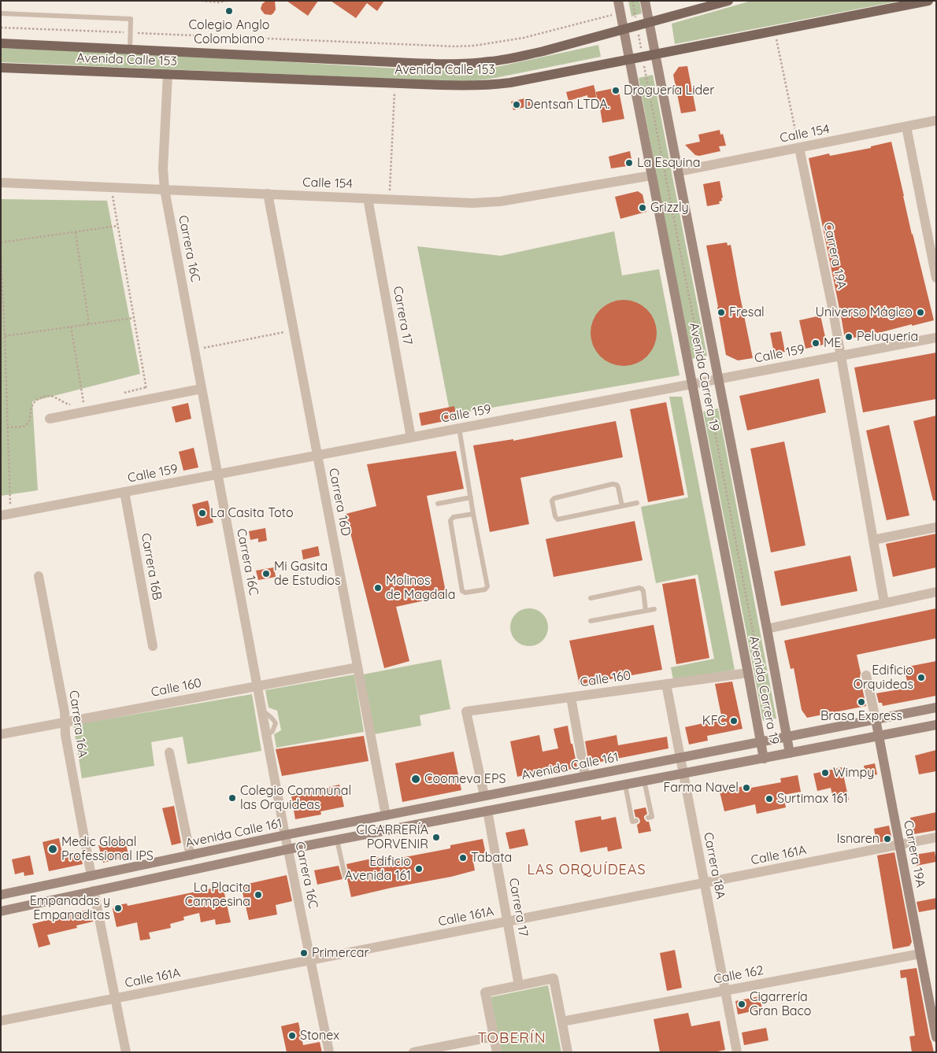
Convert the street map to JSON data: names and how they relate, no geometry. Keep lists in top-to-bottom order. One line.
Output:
{"streets":{"main road":["Avenida Calle 153","Carrera 19A","Avenida Carrera 19","Avenida Calle 161"],"street":["Calle 154","Carrera 16C","Carrera 17","Calle 159","Carrera 16D","Carrera 16B","Calle 160","Carrera 16A","Calle 161A","Carrera 18A","Calle 162"]},"crossings":[["Avenida Calle 153","Carrera 16C"],["Avenida Calle 153","Avenida Carrera 19"],["Calle 154","Carrera 16C"],["Calle 154","Carrera 19A"],["Calle 154","Carrera 17"],["Calle 154","Avenida Carrera 19"],["Calle 154","Carrera 16D"],["Carrera 16C","Calle 159"],["Carrera 16C","Calle 160"],["Carrera 16C","Avenida Calle 161"],["Carrera 16C","Calle 161A"],["Carrera 19A","Calle 159"],["Carrera 19A","Avenida Calle 161"],["Carrera 19A","Calle 161A"],["Carrera 19A","Calle 162"],["Carrera 17","Calle 159"],["Carrera 17","Avenida Calle 161"],["Carrera 17","Calle 161A"],["Calle 159","Avenida Carrera 19"],["Calle 159","Carrera 16D"],["Calle 159","Carrera 16B"],["Avenida Carrera 19","Calle 160"],["Avenida Carrera 19","Avenida Calle 161"],["Carrera 16D","Calle 160"],["Carrera 16D","Avenida Calle 161"],["Calle 160","Carrera 16A"],["Calle 160","Avenida Calle 161"],["Calle 160","Carrera 18A"],["Carrera 16A","Avenida Calle 161"],["Avenida Calle 161","Carrera 18A"],["Calle 161A","Carrera 18A"],["Carrera 18A","Calle 162"]],"districts":["LAS ORQUÍDEAS","TOBERÍN"],"places":["Colegio Anglo Colombiano","Droguería Lider","Dentsan LTDA.","La Esquina","Grizzly","Fresal","Universo Mágico","Peluqueria","ME","La Casita Toto","Mi Gasita de Estudios","Molinos de Magdala","Edificio Orquideas","Brasa Express","KFC","Wimpy","Coomeva EPS","Farma Navel","Colegio Communal las Orquideas","Surtimax 161","CIGARRERÍA PORVENIR","Isnaren","Medic Global Professional IPS","Tabata","Edificio Avenida 161","La Placita Campesina","Empanadas y Empanaditas","Primercar","Cigarrería Gran Baco","Stonex"]}
